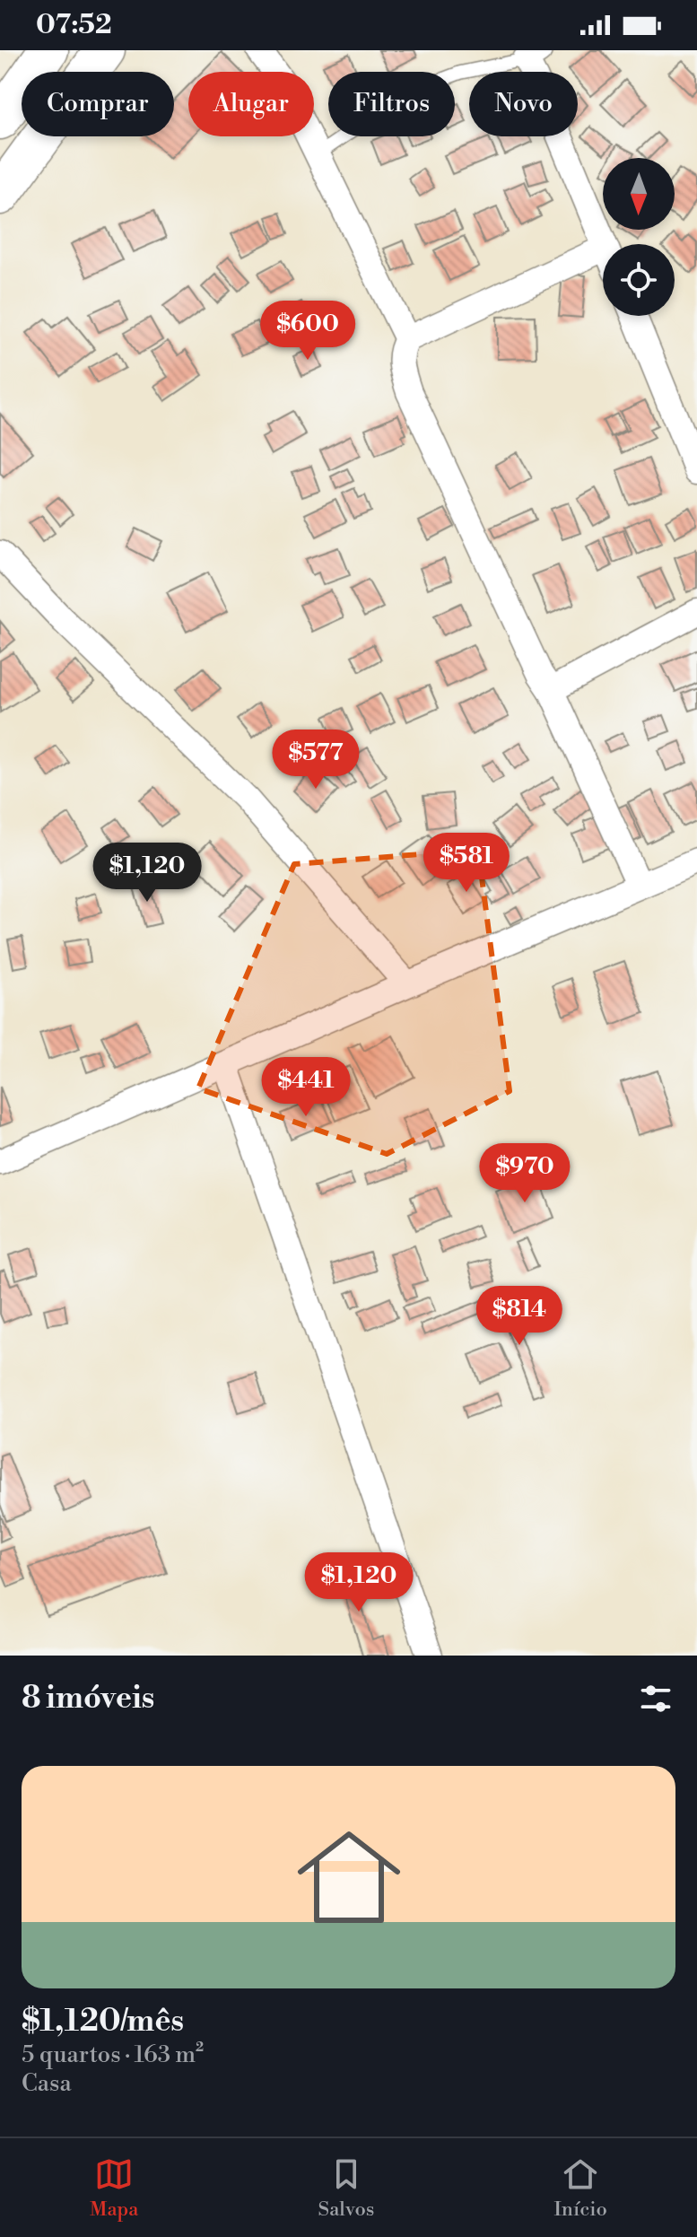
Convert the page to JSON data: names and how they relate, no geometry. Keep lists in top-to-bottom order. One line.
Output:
{"north":"bottom","page":{"status":"07:52","chip":["Comprar","Alugar","Filtros","Novo"],"price":["$600","$577","$581","$1,120","$441","$970","$814","$1,120"],"heading":"8 imóveis","list":[{"name":"$1,120/mês","note":"5 quartos · 163 m² · Casa"}],"tabs":["Mapa","Salvos","Início"]}}
